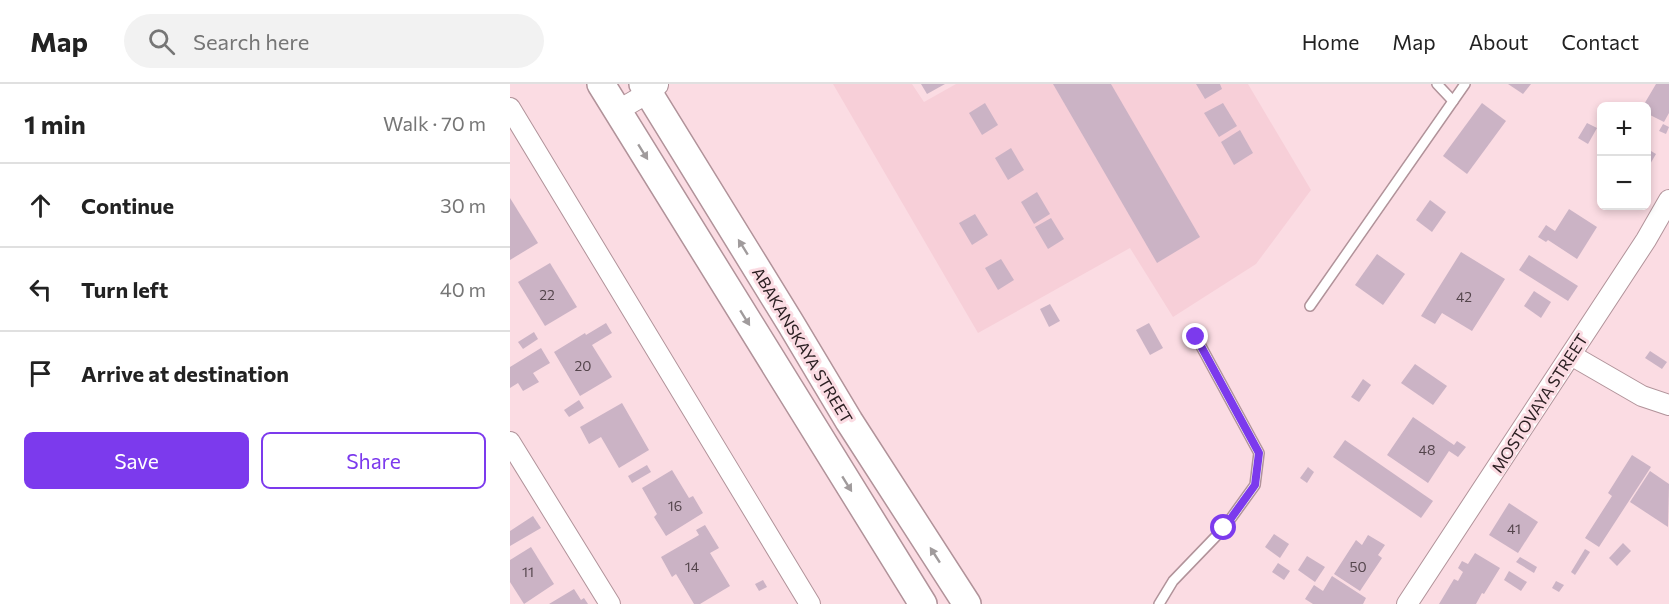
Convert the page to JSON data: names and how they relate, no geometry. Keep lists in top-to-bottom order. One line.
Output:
{"streets":{"main road":["ABAKANSKAYA STREET"],"street":["MOSTOVAYA STREET"]},"house_numbers":["22","42","20","48","16","41","14","50","11"],"page":{"header":"Map","search":"Search here","nav":["Home","Map","About","Contact"],"heading":["1 min","Walk · 70 m"],"map_buttons":["+","−"],"list":[["Continue","30 m"],["Turn left","40 m"],"Arrive at destination"],"buttons":["Save","Share"]}}
